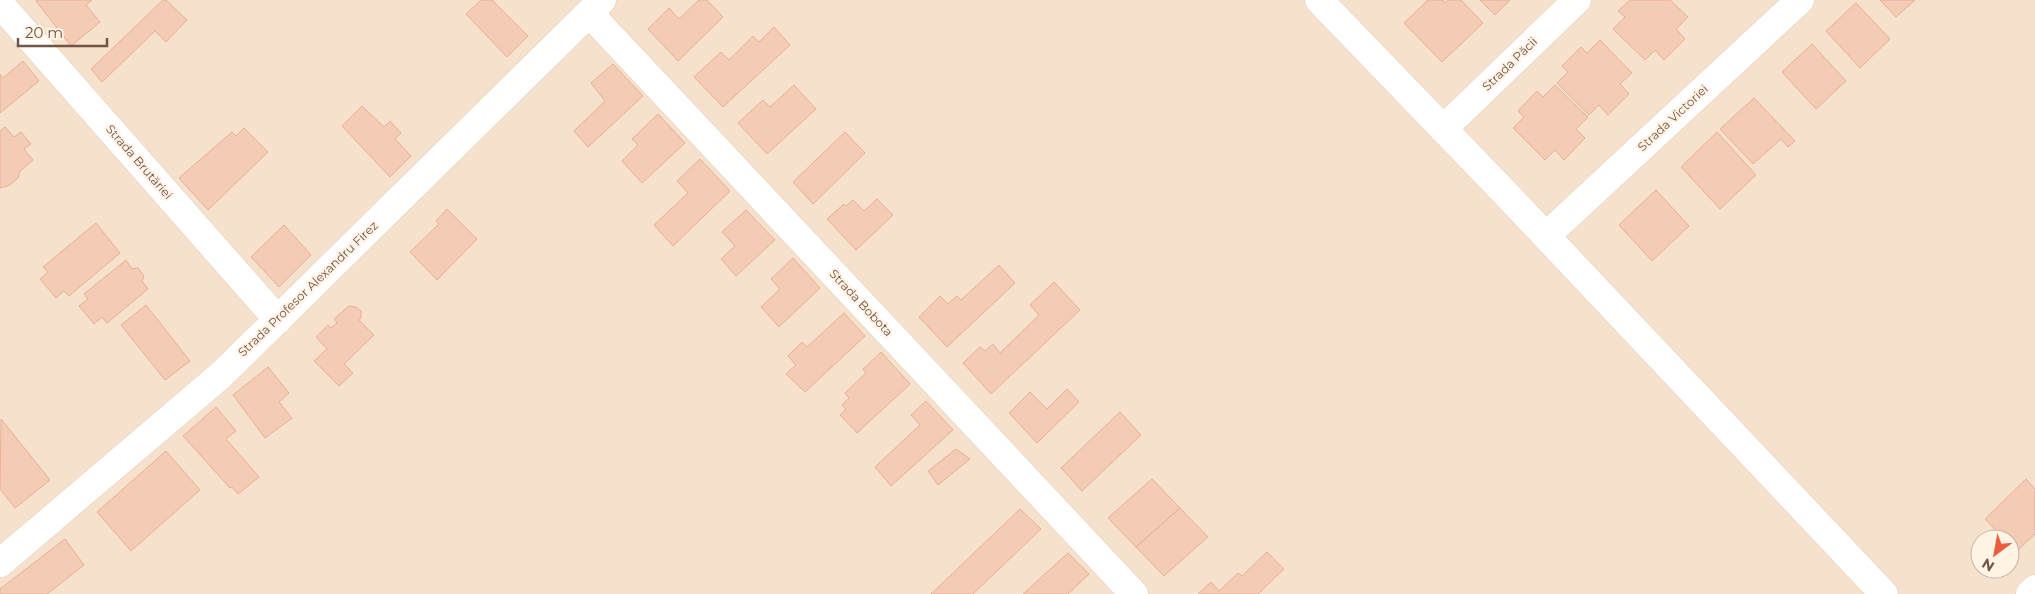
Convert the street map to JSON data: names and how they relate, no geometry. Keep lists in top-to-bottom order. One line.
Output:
{"streets":{"street":["Strada Păcii","Strada Victoriei","Strada Brutăriei","Strada Profesor Alexandru Firez","Strada Bobota"]},"crossings":[["Strada Brutăriei","Strada Profesor Alexandru Firez"],["Strada Profesor Alexandru Firez","Strada Bobota"]],"scale_bar":"20 m","north":"bottom left"}
